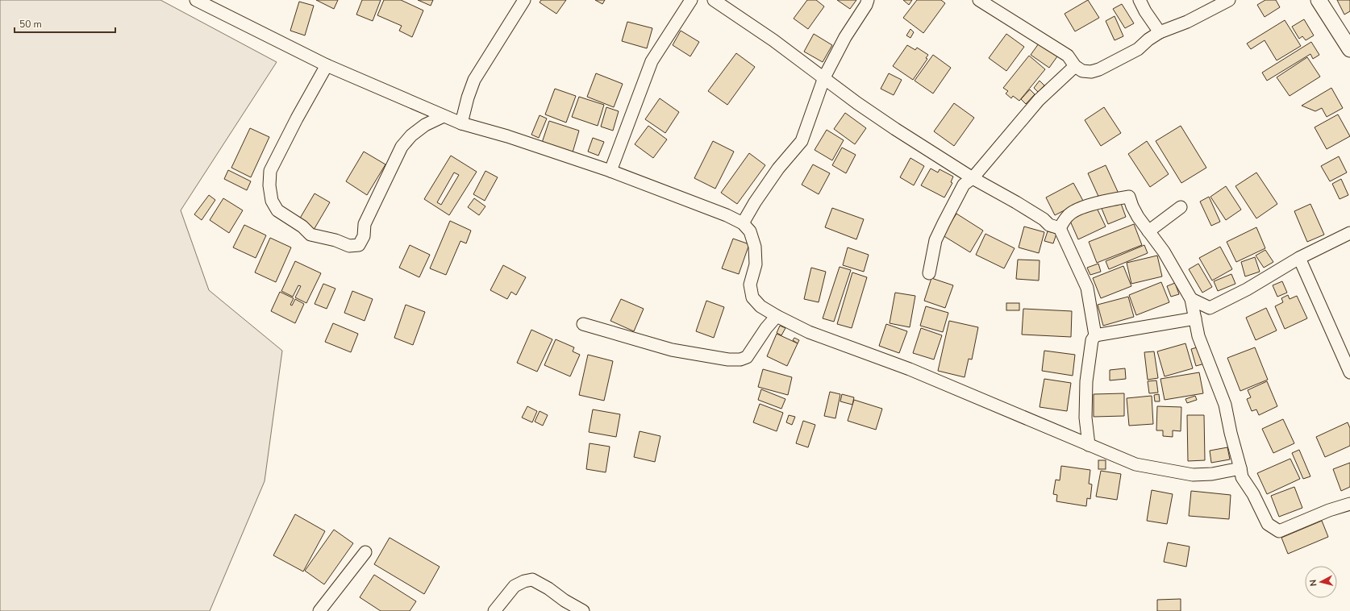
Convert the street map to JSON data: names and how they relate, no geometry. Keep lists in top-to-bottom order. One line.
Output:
{"scale_bar":"50 m","north":"left"}
